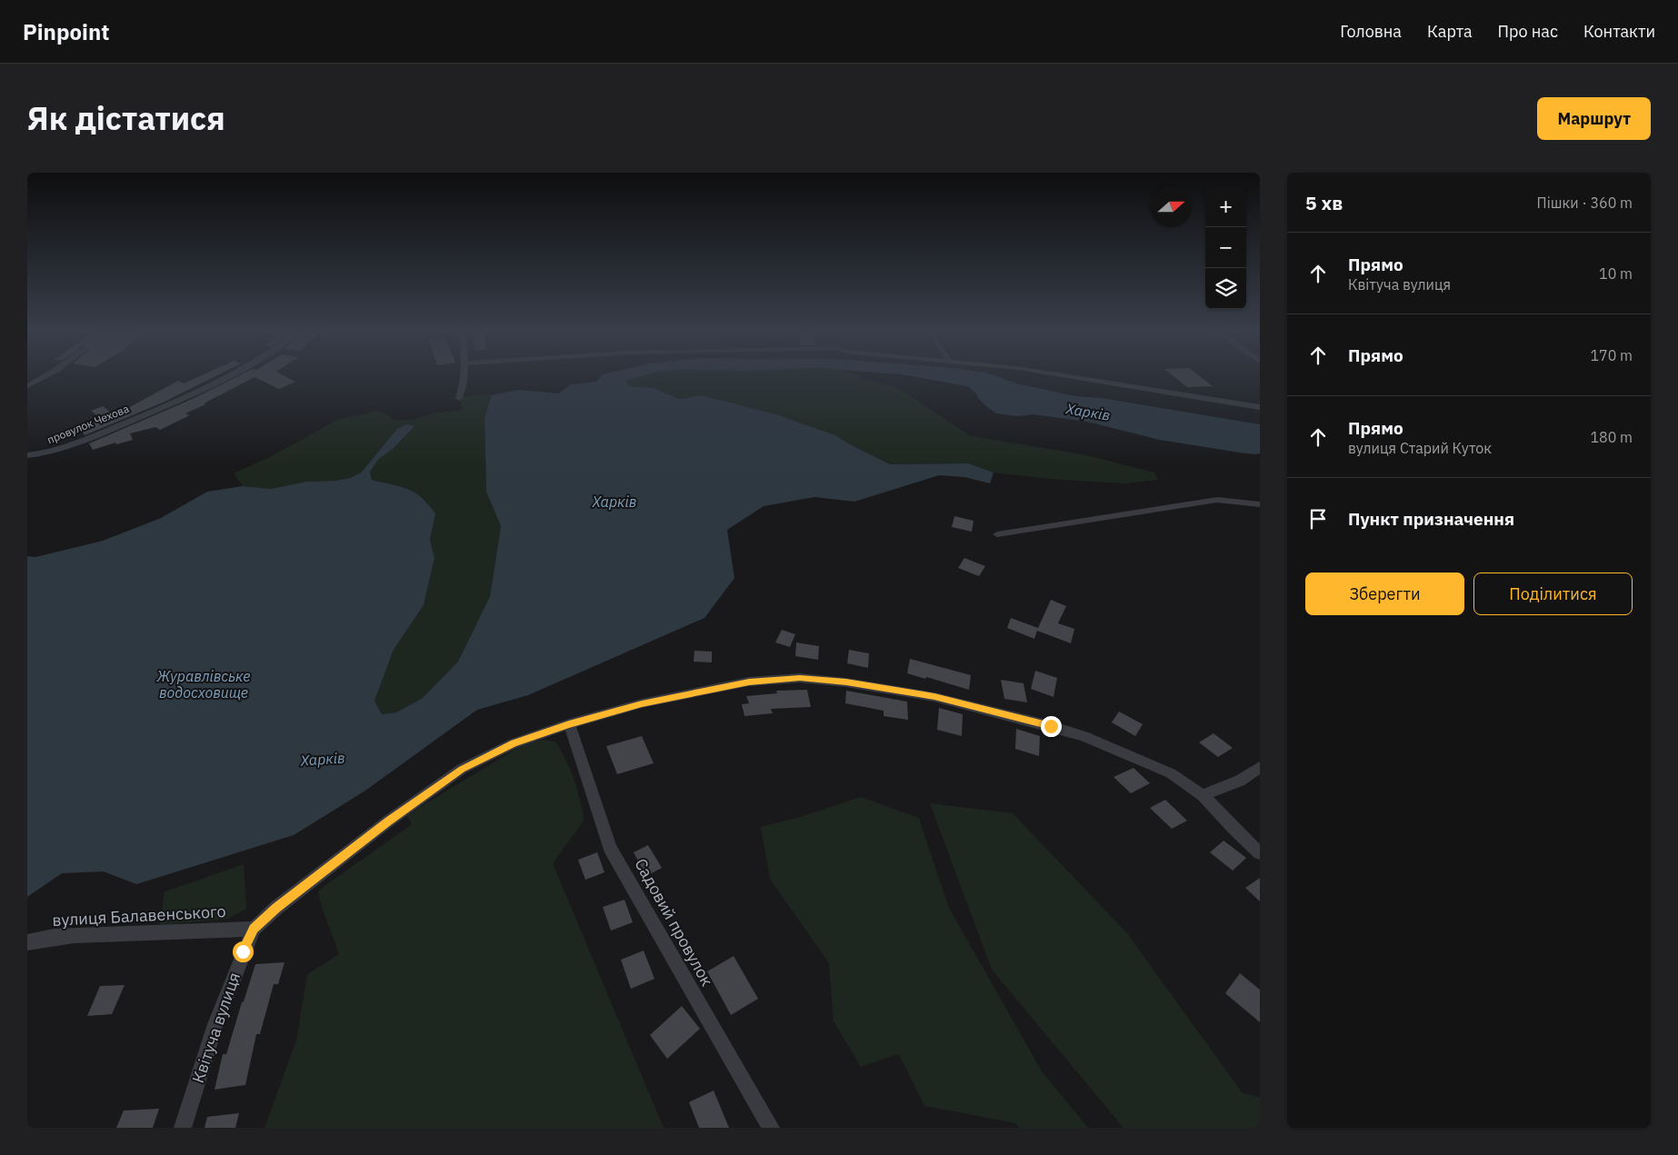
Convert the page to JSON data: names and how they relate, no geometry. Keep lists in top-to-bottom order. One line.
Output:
{"streets":{"street":["провулок Чехова","вулиця Балавенського","Садовий провулок","Квітуча вулиця"]},"crossings":[["вулиця Балавенського","Квітуча вулиця"]],"water":["Харків","Журавлівське водосховище"],"north":"right","page":{"header":"Pinpoint","nav":["Головна","Карта","Про нас","Контакти"],"title":"Як дістатися","buttons":["Маршрут",["Зберегти","Поділитися"]],"heading":["5 хв","Пішки · 360 m"],"map_buttons":["+","−"],"list":[["Прямо","Квітуча вулиця","10 m"],["Прямо","170 m"],["Прямо","вулиця Старий Куток","180 m"],"Пункт призначення"]}}
